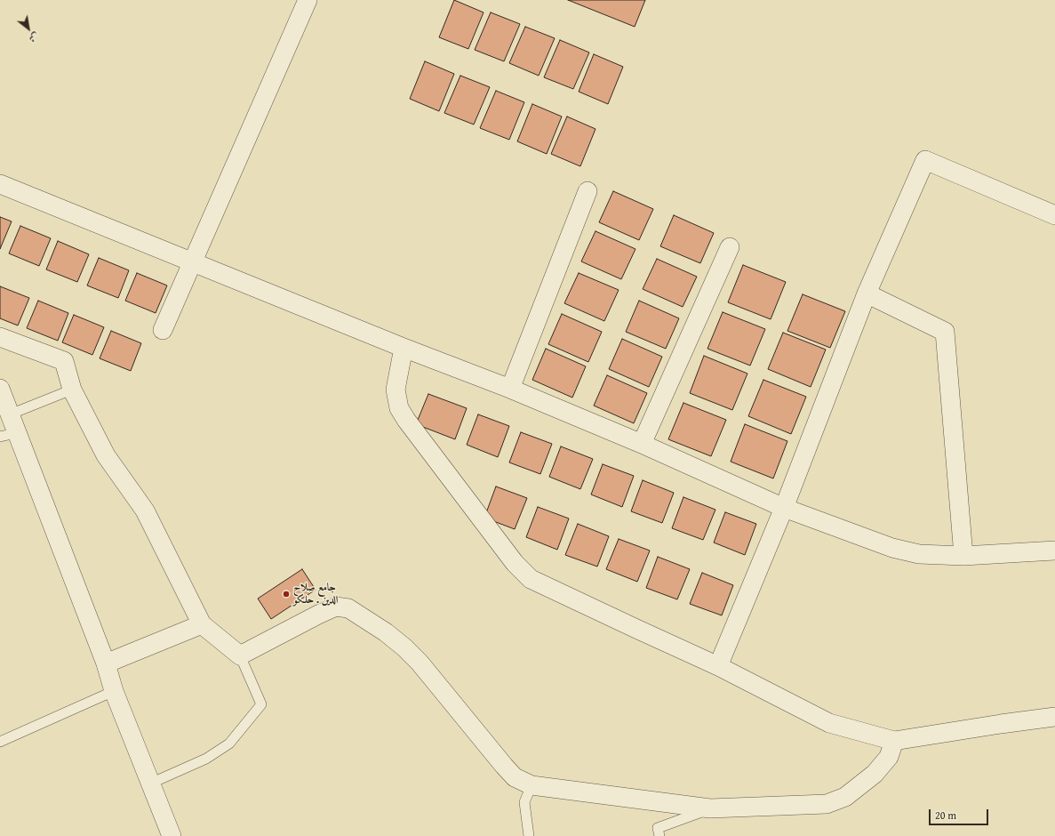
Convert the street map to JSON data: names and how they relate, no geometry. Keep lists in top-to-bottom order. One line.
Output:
{"places":["جامع صلاح الدين . حلكو"],"scale_bar":"20 m","north":"bottom right"}
